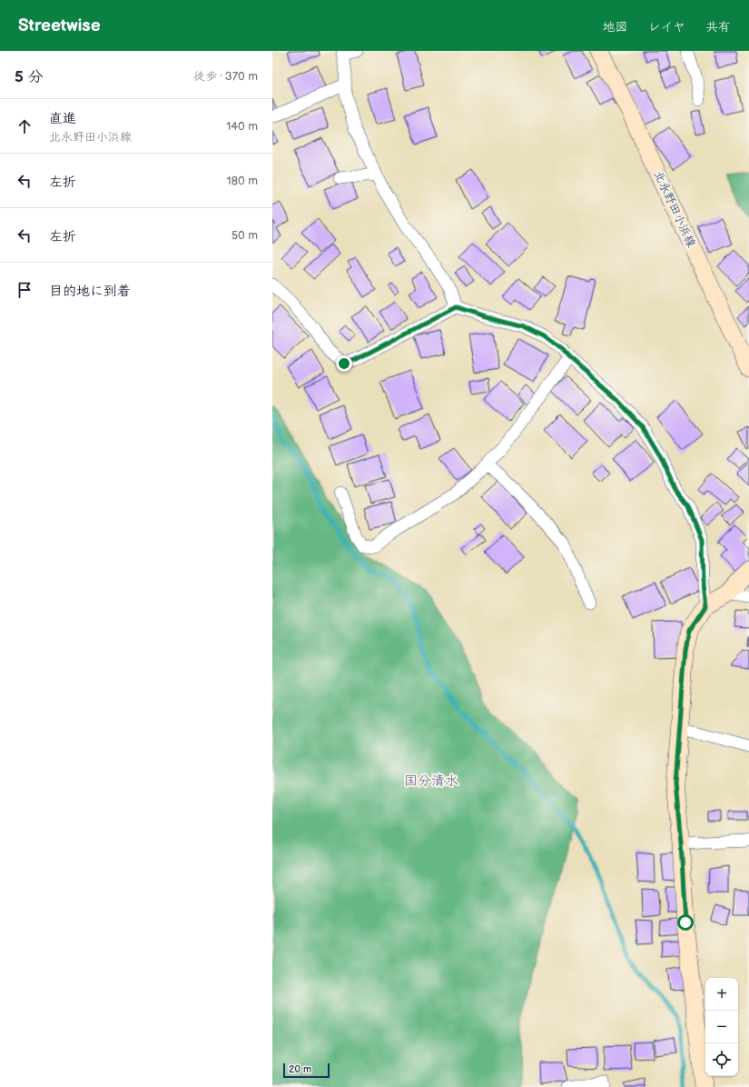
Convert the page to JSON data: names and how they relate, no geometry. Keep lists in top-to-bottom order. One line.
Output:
{"streets":{"main road":["北永野田小浜線"]},"districts":["国分清水"],"scale_bar":"20 m","page":{"header":"Streetwise","nav":["地図","レイヤ","共有"],"heading":["5 分","徒歩 · 370 m"],"list":[["直進","北永野田小浜線","140 m"],["左折","180 m"],["左折","50 m"],"目的地に到着"],"map_buttons":["+","−"],"scale":"20 m"}}
